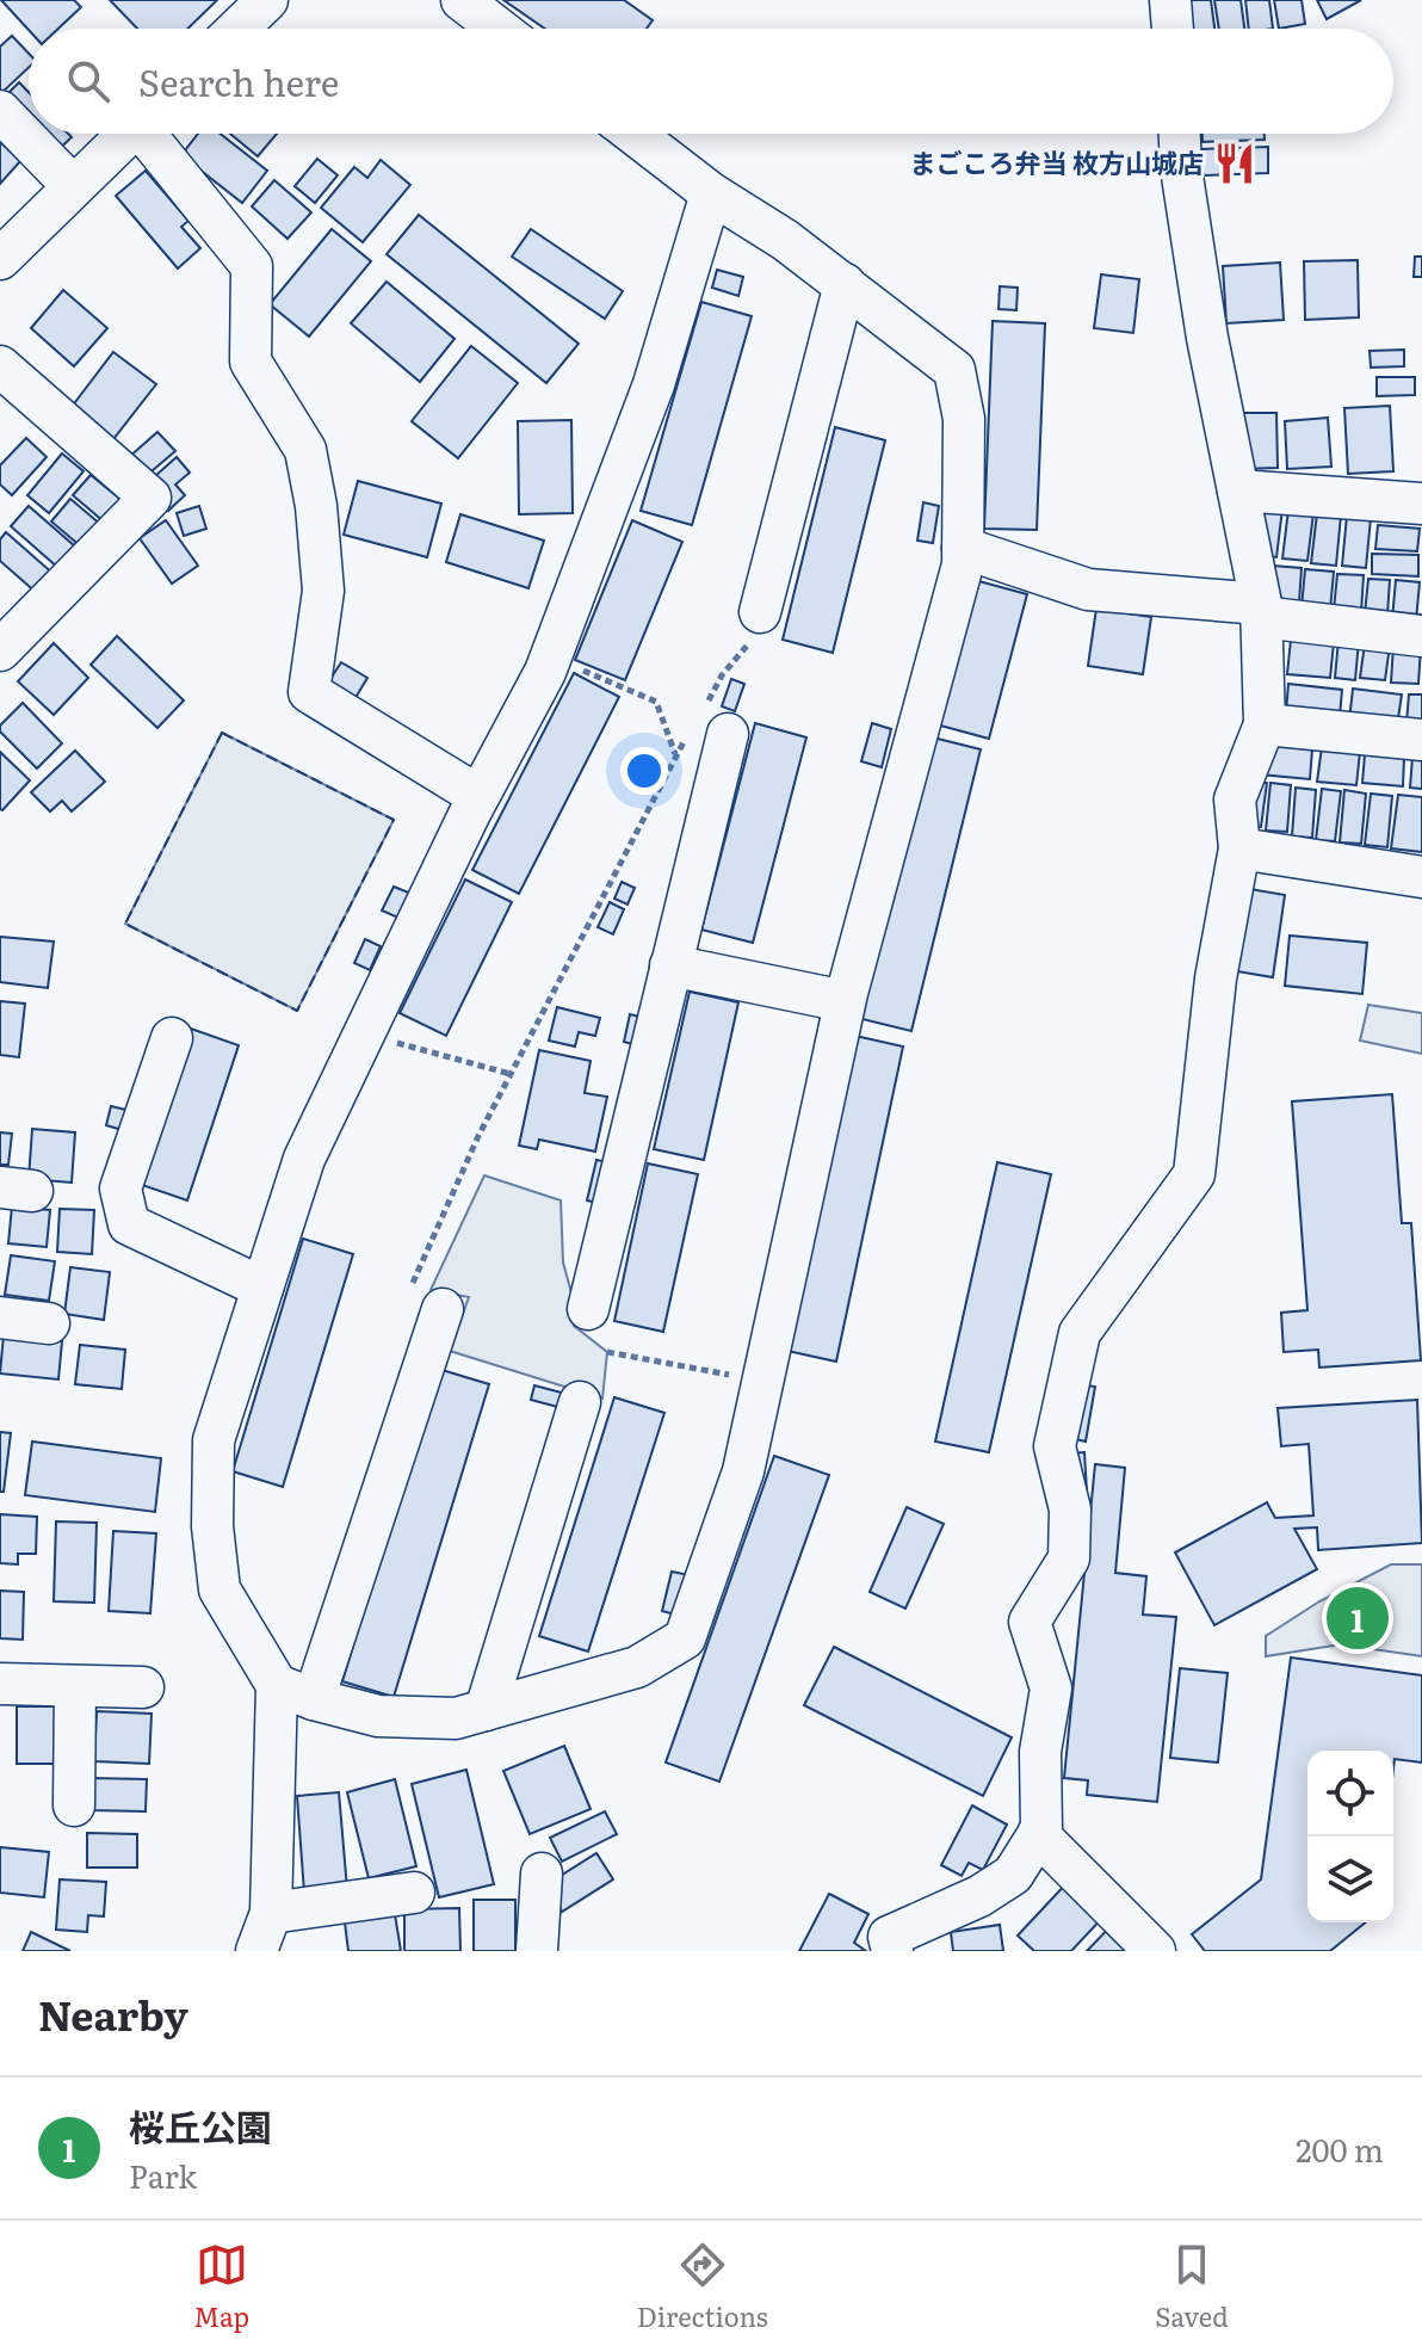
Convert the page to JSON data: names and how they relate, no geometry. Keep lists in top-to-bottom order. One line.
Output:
{"places":{"restaurant":["まごころ弁当 枚方山城店"]},"page":{"search":"Search here","pins":"1","heading":"Nearby","list":[{"mark":"1","name":"桜丘公園","note":"Park","value":"200 m"}],"nav":["Map","Directions","Saved"]}}
